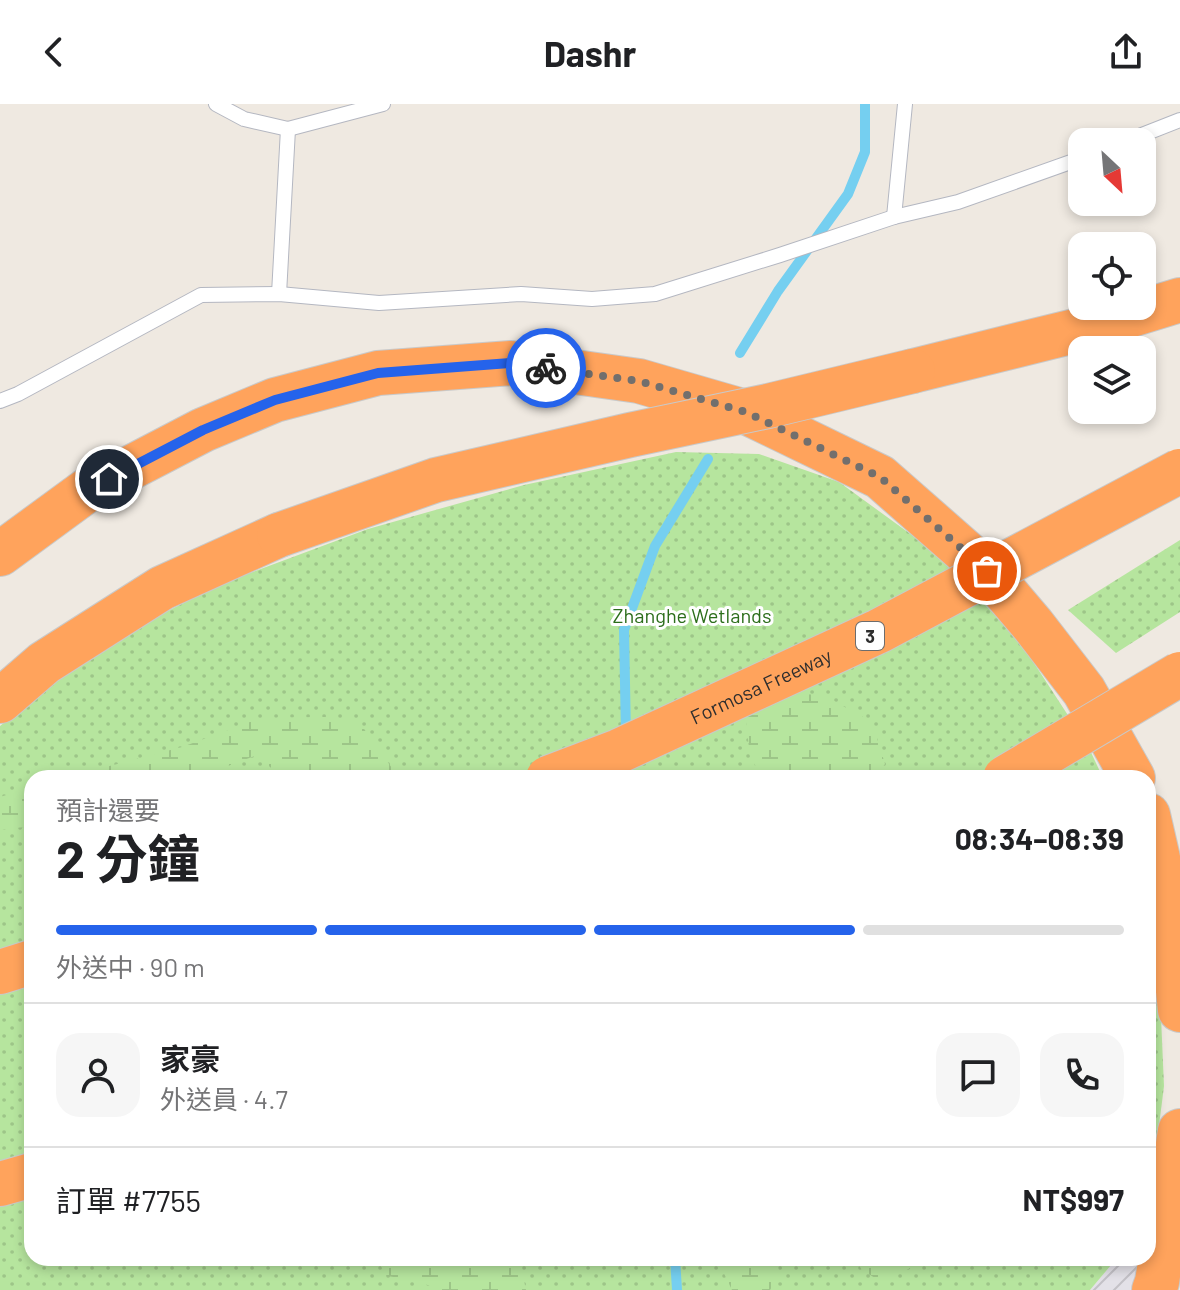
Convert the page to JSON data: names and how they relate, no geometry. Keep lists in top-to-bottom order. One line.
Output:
{"streets":{"highway":["3","Formosa Freeway"]},"parks":["Zhanghe Wetlands"],"north":"bottom right","page":{"header":"Dashr","heading":["2 分鐘","預計還要","08:34–08:39"],"panel":["家豪","外送員 · 4.7","訂單 #7755","NT$997"],"bar":"外送中 · 90 m"}}
